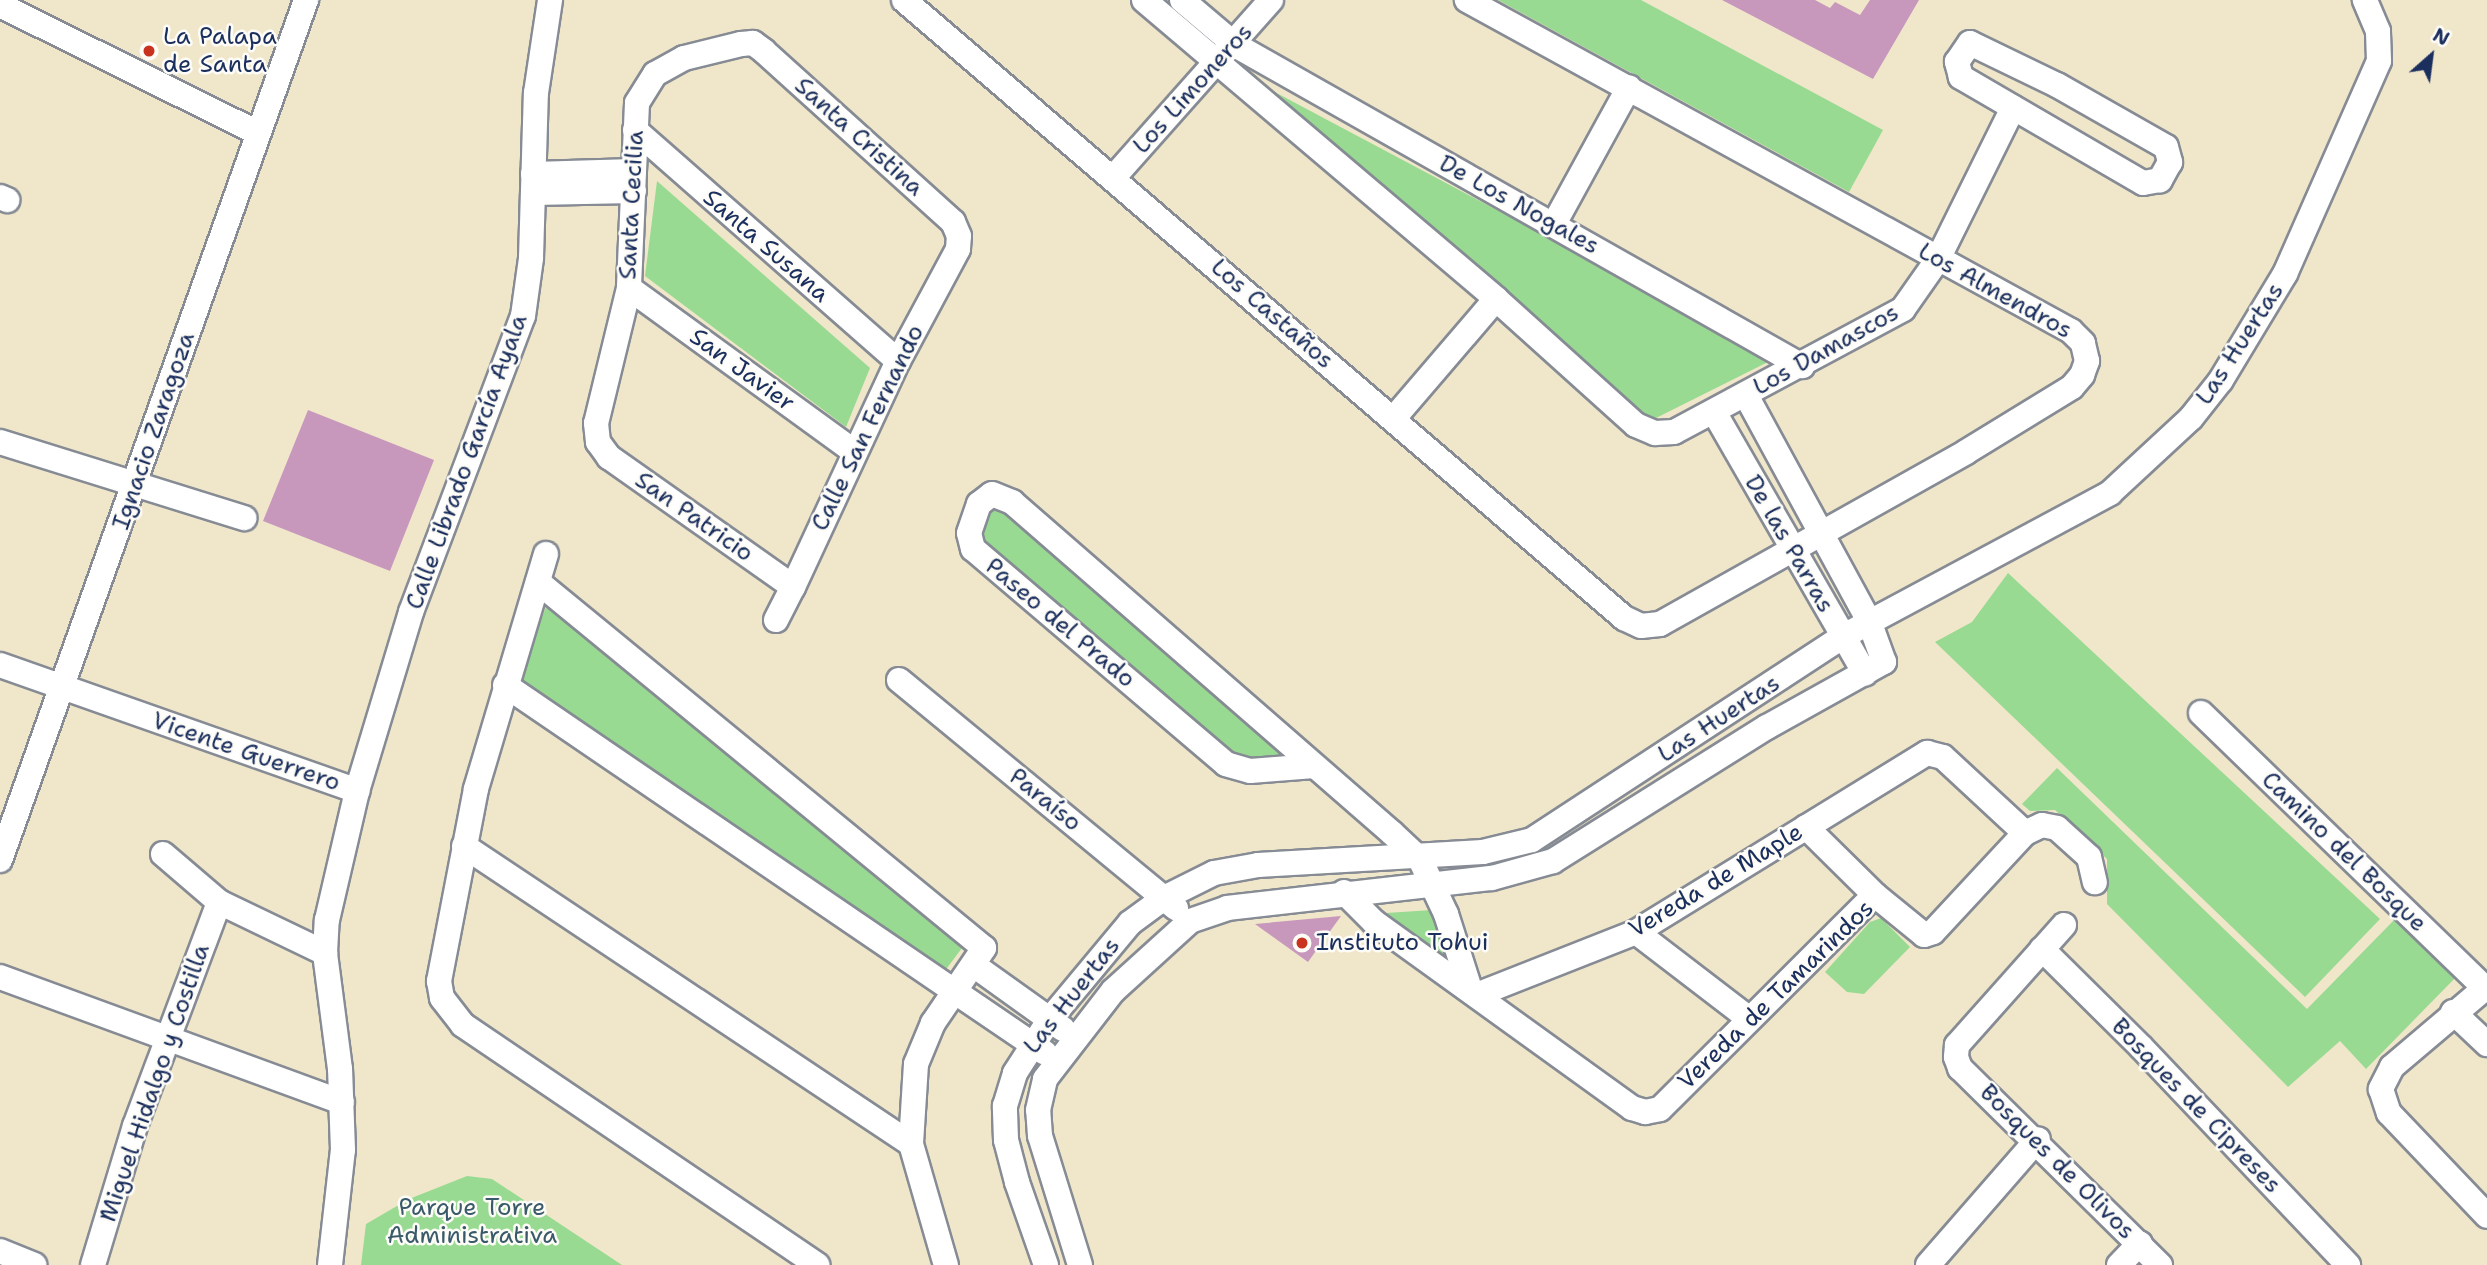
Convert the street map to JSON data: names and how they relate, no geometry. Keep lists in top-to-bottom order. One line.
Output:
{"streets":{"street":["Los Limoneros","Santa Cristina","Santa Cecilia","De Los Nogales","Santa Susana","Los Almendros","Los Castaños","Las Huertas","Los Damascos","San Javier","Calle San Fernando","Ignacio Zaragoza","Calle Librado García Ayala","San Patricio","De las Parras","Paseo del Prado","Vicente Guerrero","Paraíso","Camino del Bosque","Vereda de Maple","Vereda de Tamarindos","Miguel Hidalgo y Costilla","Bosques de Cipreses","Bosques de Olivos"]},"crossings":[["Los Limoneros","De Los Nogales"],["Los Limoneros","Los Castaños"],["Santa Cristina","Santa Cecilia"],["Santa Cristina","Calle San Fernando"],["Santa Cecilia","Santa Susana"],["Santa Cecilia","San Javier"],["Santa Cecilia","San Patricio"],["De Los Nogales","Los Damascos"],["Santa Susana","Calle San Fernando"],["Los Almendros","Los Castaños"],["Los Almendros","Los Damascos"],["Los Almendros","De las Parras"],["Las Huertas","De las Parras"],["Las Huertas","Paseo del Prado"],["Las Huertas","Paraíso"],["Los Damascos","De las Parras"],["San Javier","Calle San Fernando"],["Calle San Fernando","San Patricio"],["Ignacio Zaragoza","Vicente Guerrero"],["Calle Librado García Ayala","Vicente Guerrero"],["Paseo del Prado","Vereda de Maple"],["Paseo del Prado","Vereda de Tamarindos"],["Vereda de Maple","Vereda de Tamarindos"],["Bosques de Cipreses","Bosques de Olivos"]],"parks":["Parque Torre Administrativa"],"places":["La Palapa de Santa","Instituto Tohui"],"north":"top right"}
